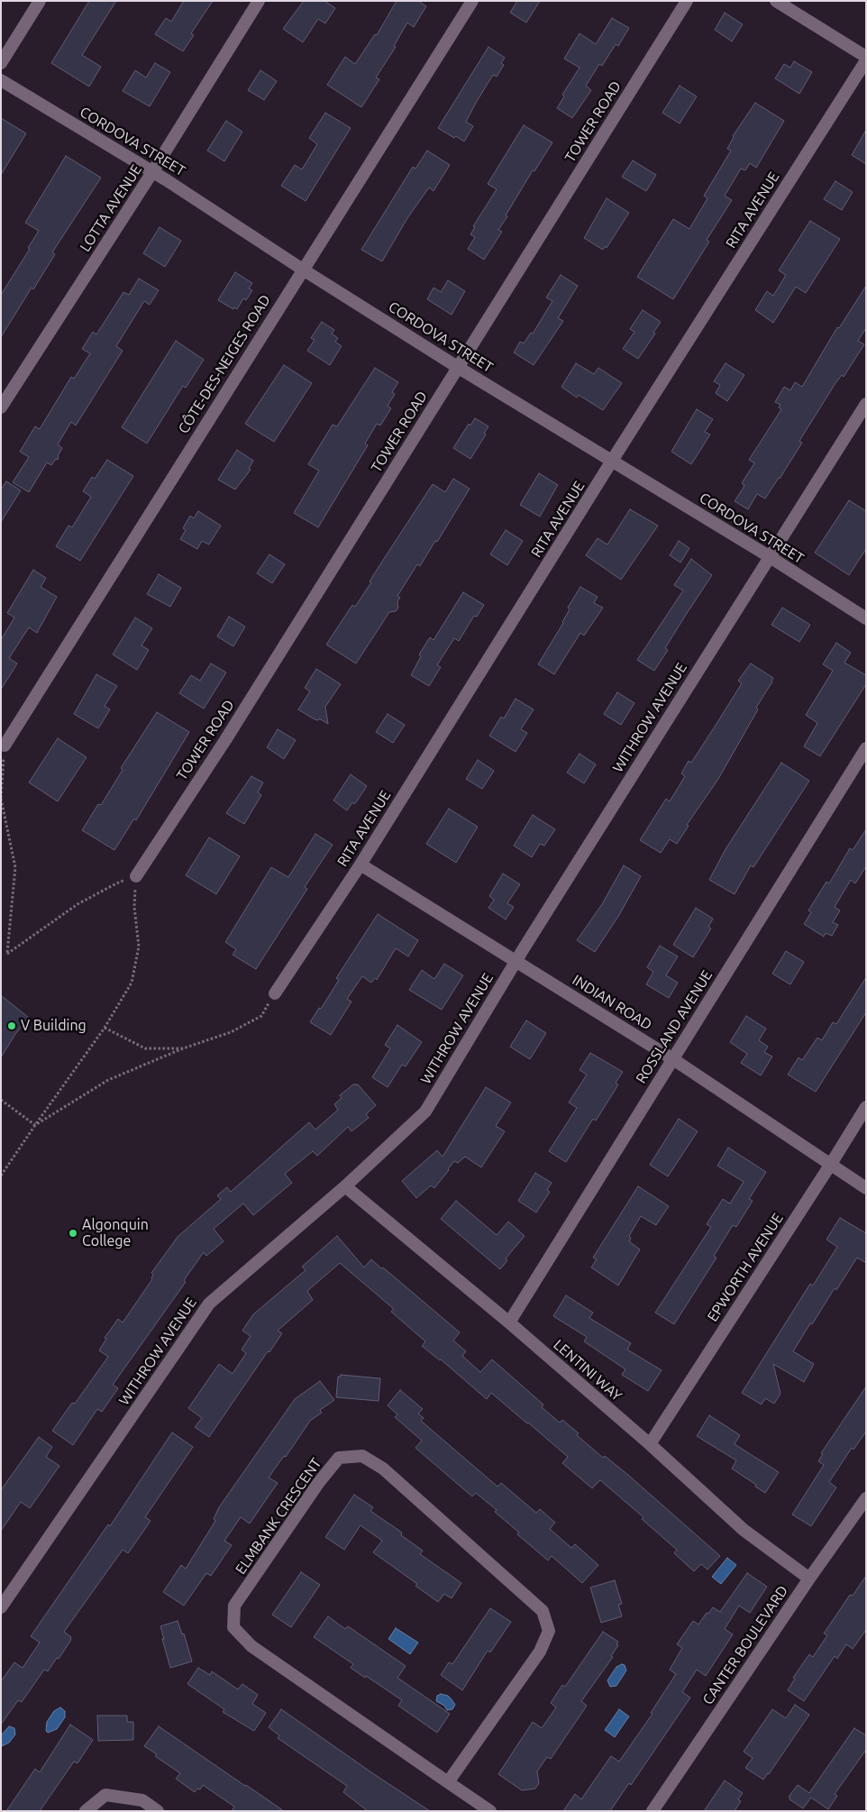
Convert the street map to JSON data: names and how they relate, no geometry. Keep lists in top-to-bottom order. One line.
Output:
{"streets":{"street":["TOWER ROAD","CORDOVA STREET","LOTTA AVENUE","RITA AVENUE","CÔTE-DES-NEIGES ROAD","WITHROW AVENUE","INDIAN ROAD","ROSSLAND AVENUE","EPWORTH AVENUE","LENTINI WAY","ELMBANK CRESCENT","CANTER BOULEVARD"]},"crossings":[["TOWER ROAD","CORDOVA STREET"],["CORDOVA STREET","LOTTA AVENUE"],["CORDOVA STREET","RITA AVENUE"],["CORDOVA STREET","CÔTE-DES-NEIGES ROAD"],["CORDOVA STREET","WITHROW AVENUE"],["RITA AVENUE","INDIAN ROAD"],["WITHROW AVENUE","INDIAN ROAD"],["WITHROW AVENUE","LENTINI WAY"],["INDIAN ROAD","ROSSLAND AVENUE"],["INDIAN ROAD","EPWORTH AVENUE"],["ROSSLAND AVENUE","LENTINI WAY"],["EPWORTH AVENUE","LENTINI WAY"],["LENTINI WAY","CANTER BOULEVARD"]],"places":["V Building","Algonquin College"]}
